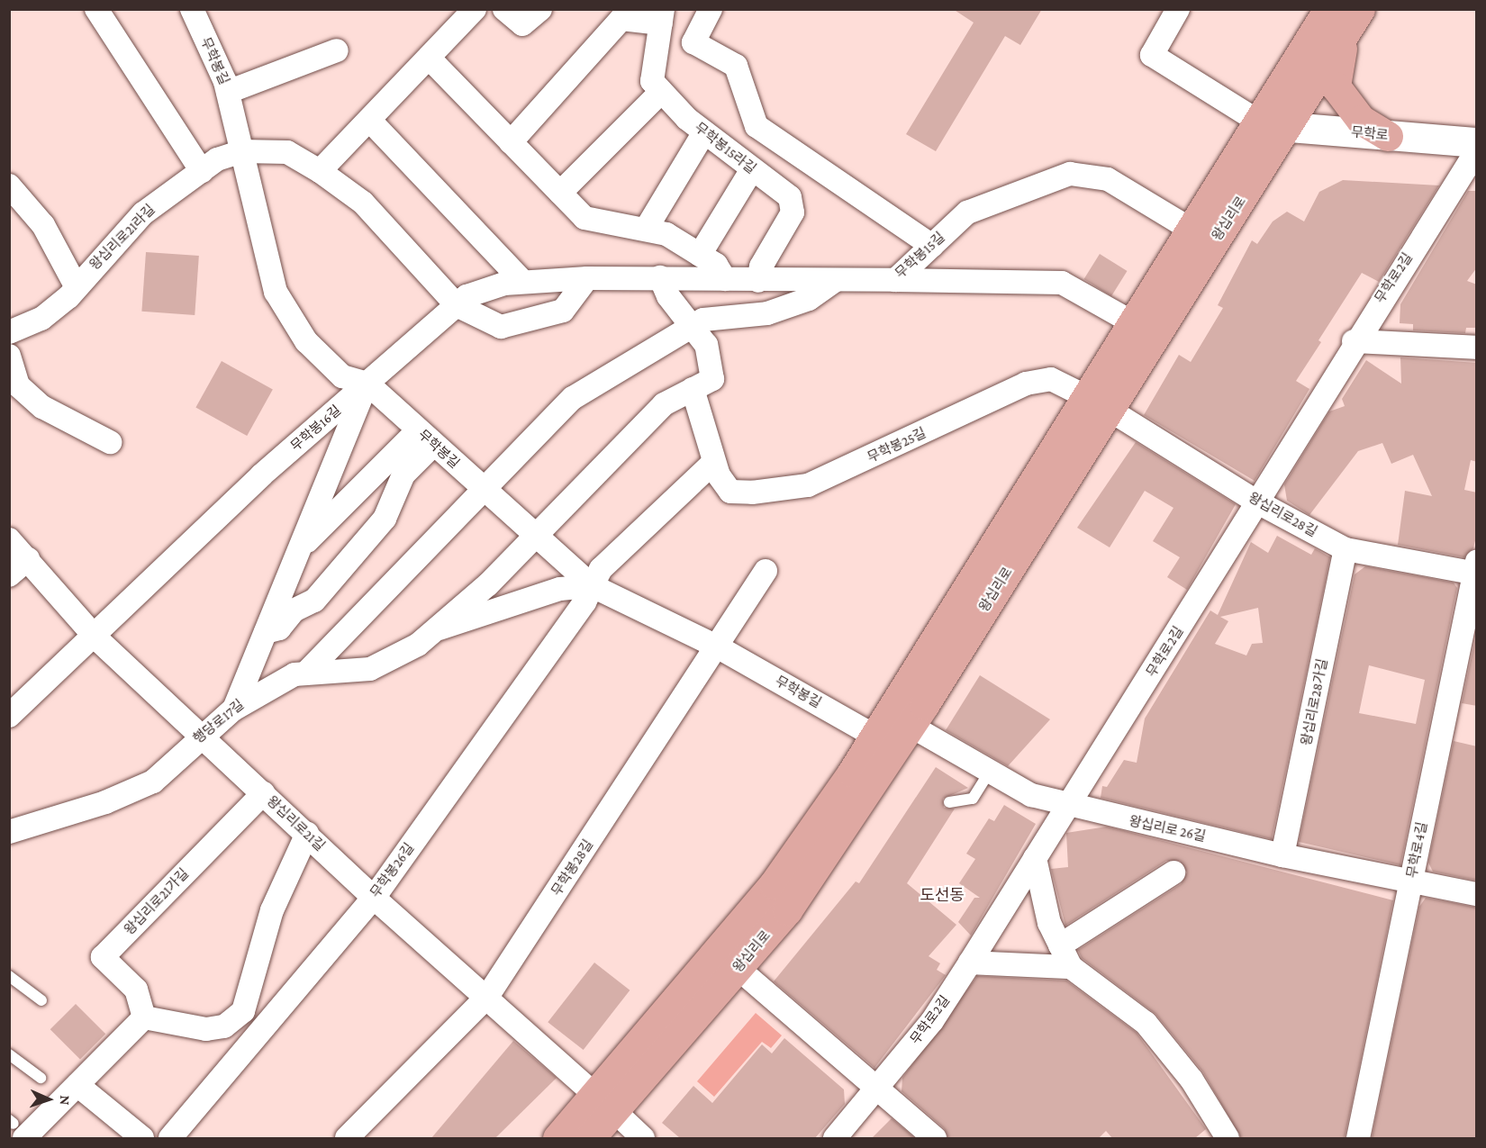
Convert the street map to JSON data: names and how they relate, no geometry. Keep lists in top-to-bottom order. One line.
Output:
{"streets":{"main road":["무학로","왕십리로"],"street":["무학봉길","무학봉15라길","왕십리로21라길","무학봉15길","무학로2길","무학봉16길","무학봉25길","왕십리로28길","왕십리로28가길","행당로17길","왕십리로21길","왕십리로 26길","무학로4길","무학봉28길","무학봉26길","왕십리로21가길"]},"crossings":[["무학봉길","왕십리로"],["무학봉길","왕십리로21라길"],["무학봉길","무학봉15길"],["무학봉길","무학봉16길"],["무학봉길","행당로17길"],["무학봉길","무학봉28길"],["무학봉길","무학봉26길"],["무학로","왕십리로"],["무학봉15라길","무학봉15길"],["왕십리로","무학봉15길"],["왕십리로","무학봉25길"],["왕십리로","왕십리로28길"],["왕십리로","왕십리로21길"],["왕십리로","왕십리로 26길"],["왕십리로21라길","무학봉15길"],["무학봉15길","무학봉16길"],["무학로2길","왕십리로28길"],["무학로2길","왕십리로 26길"],["무학봉16길","행당로17길"],["무학봉16길","왕십리로21길"],["무학봉25길","왕십리로28길"],["무학봉25길","행당로17길"],["왕십리로28길","왕십리로28가길"],["왕십리로28길","무학로4길"],["왕십리로28가길","왕십리로 26길"],["행당로17길","왕십리로21길"],["행당로17길","무학봉26길"],["왕십리로21길","무학봉28길"],["왕십리로21길","무학봉26길"],["왕십리로21길","왕십리로21가길"],["왕십리로 26길","무학로4길"]],"districts":["도선동"],"north":"right"}
